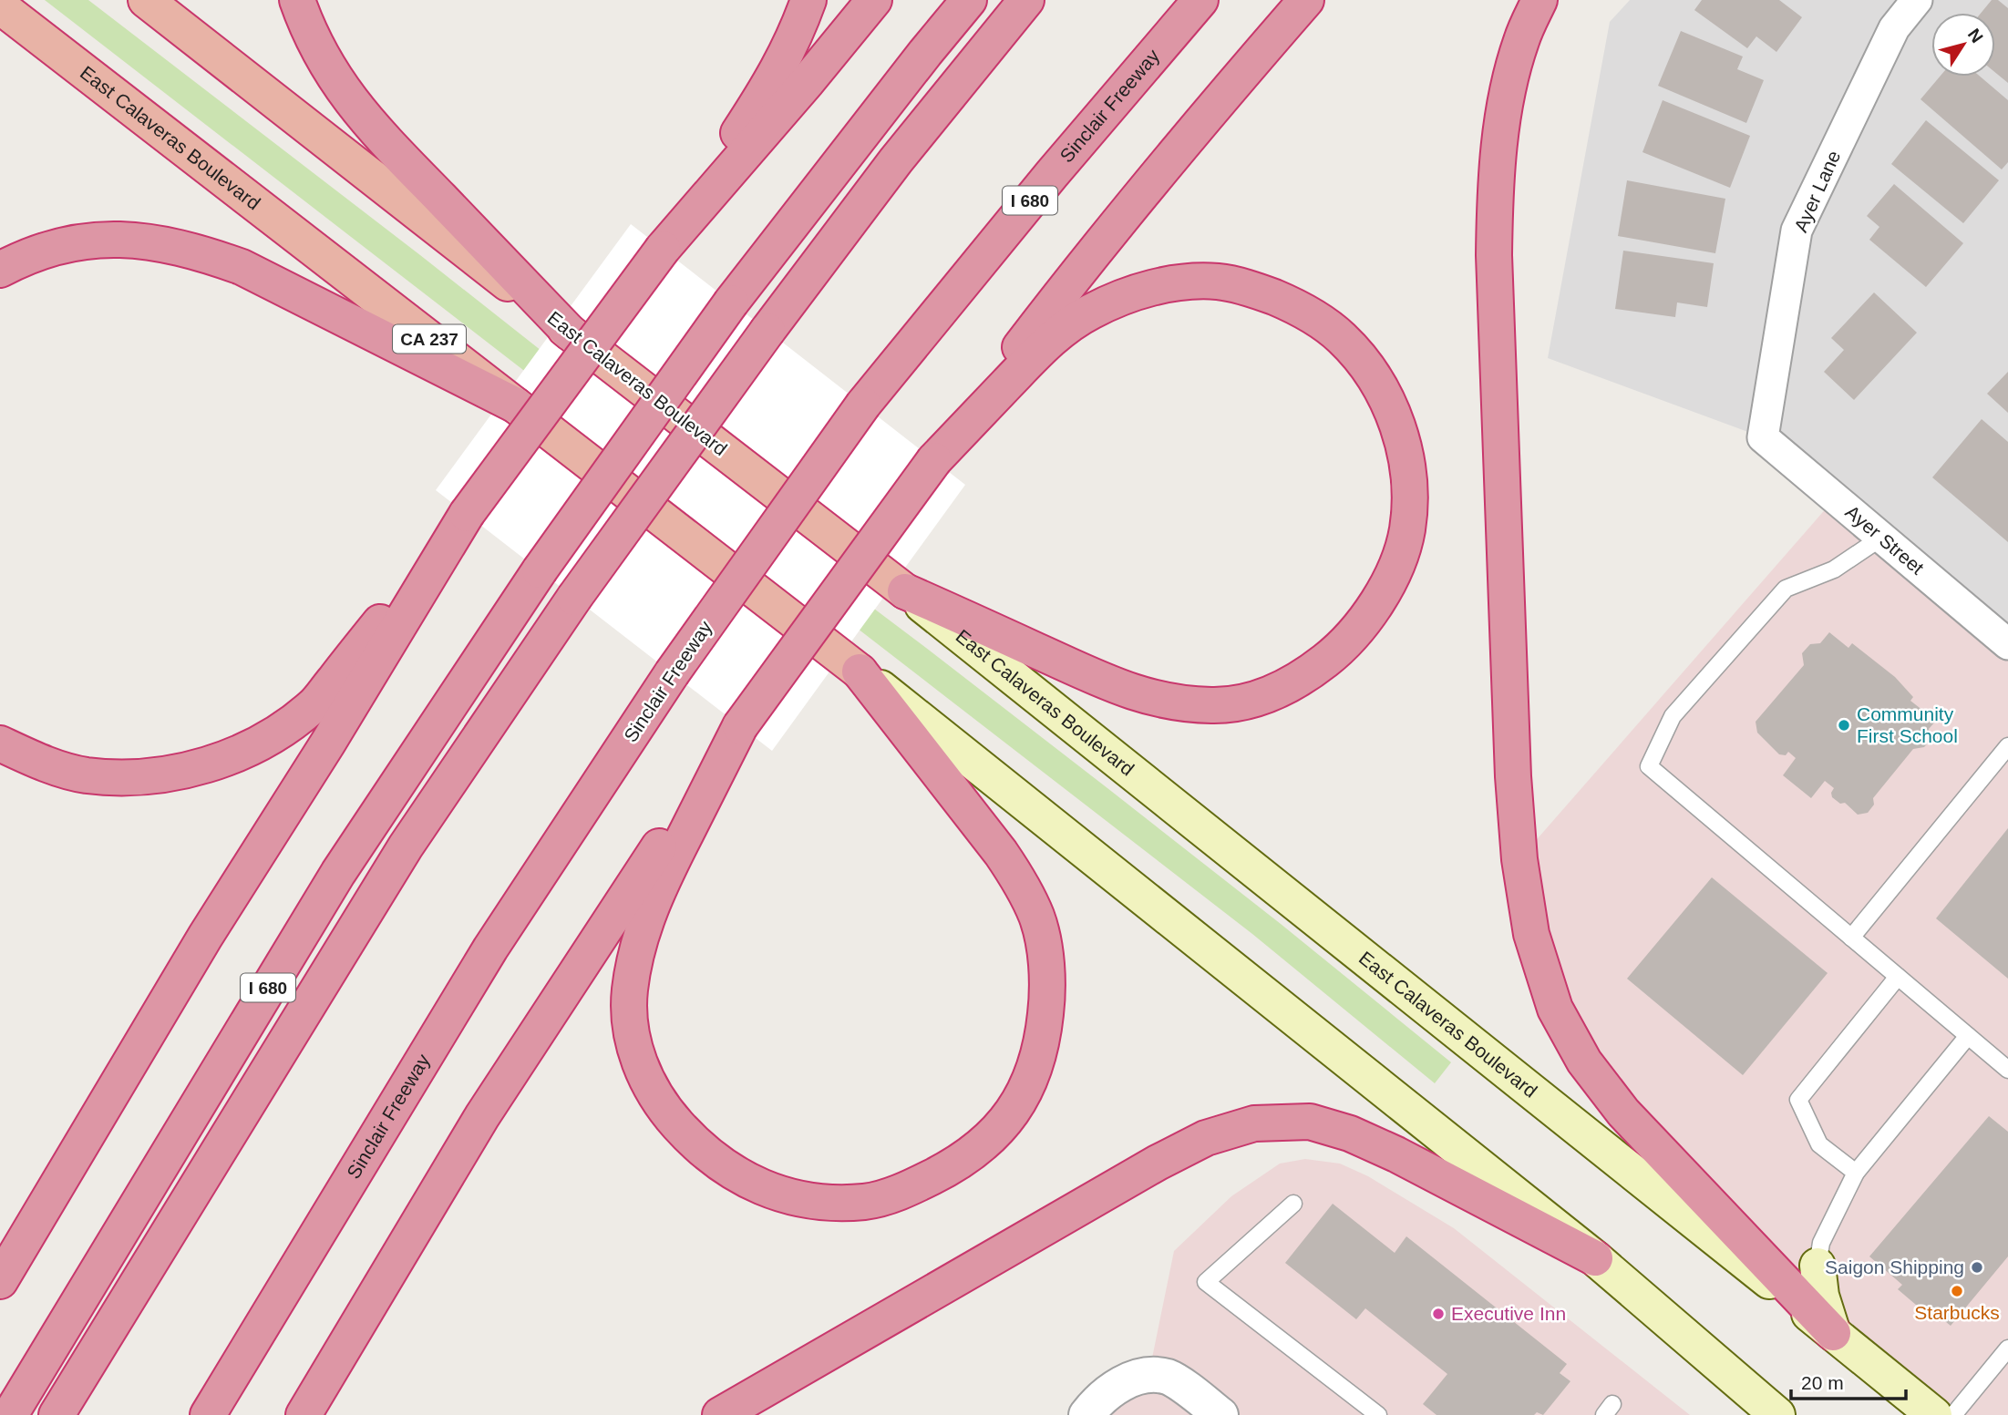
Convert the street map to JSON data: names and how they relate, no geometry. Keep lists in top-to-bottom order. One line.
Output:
{"streets":{"highway":["Sinclair Freeway","East Calaveras Boulevard","I 680","CA 237"],"street":["Ayer Lane","Ayer Street"]},"crossings":[["Ayer Lane","Ayer Street"]],"places":["Community First School","Saigon Shipping","Starbucks","Executive Inn"],"scale_bar":"20 m","north":"top right"}
